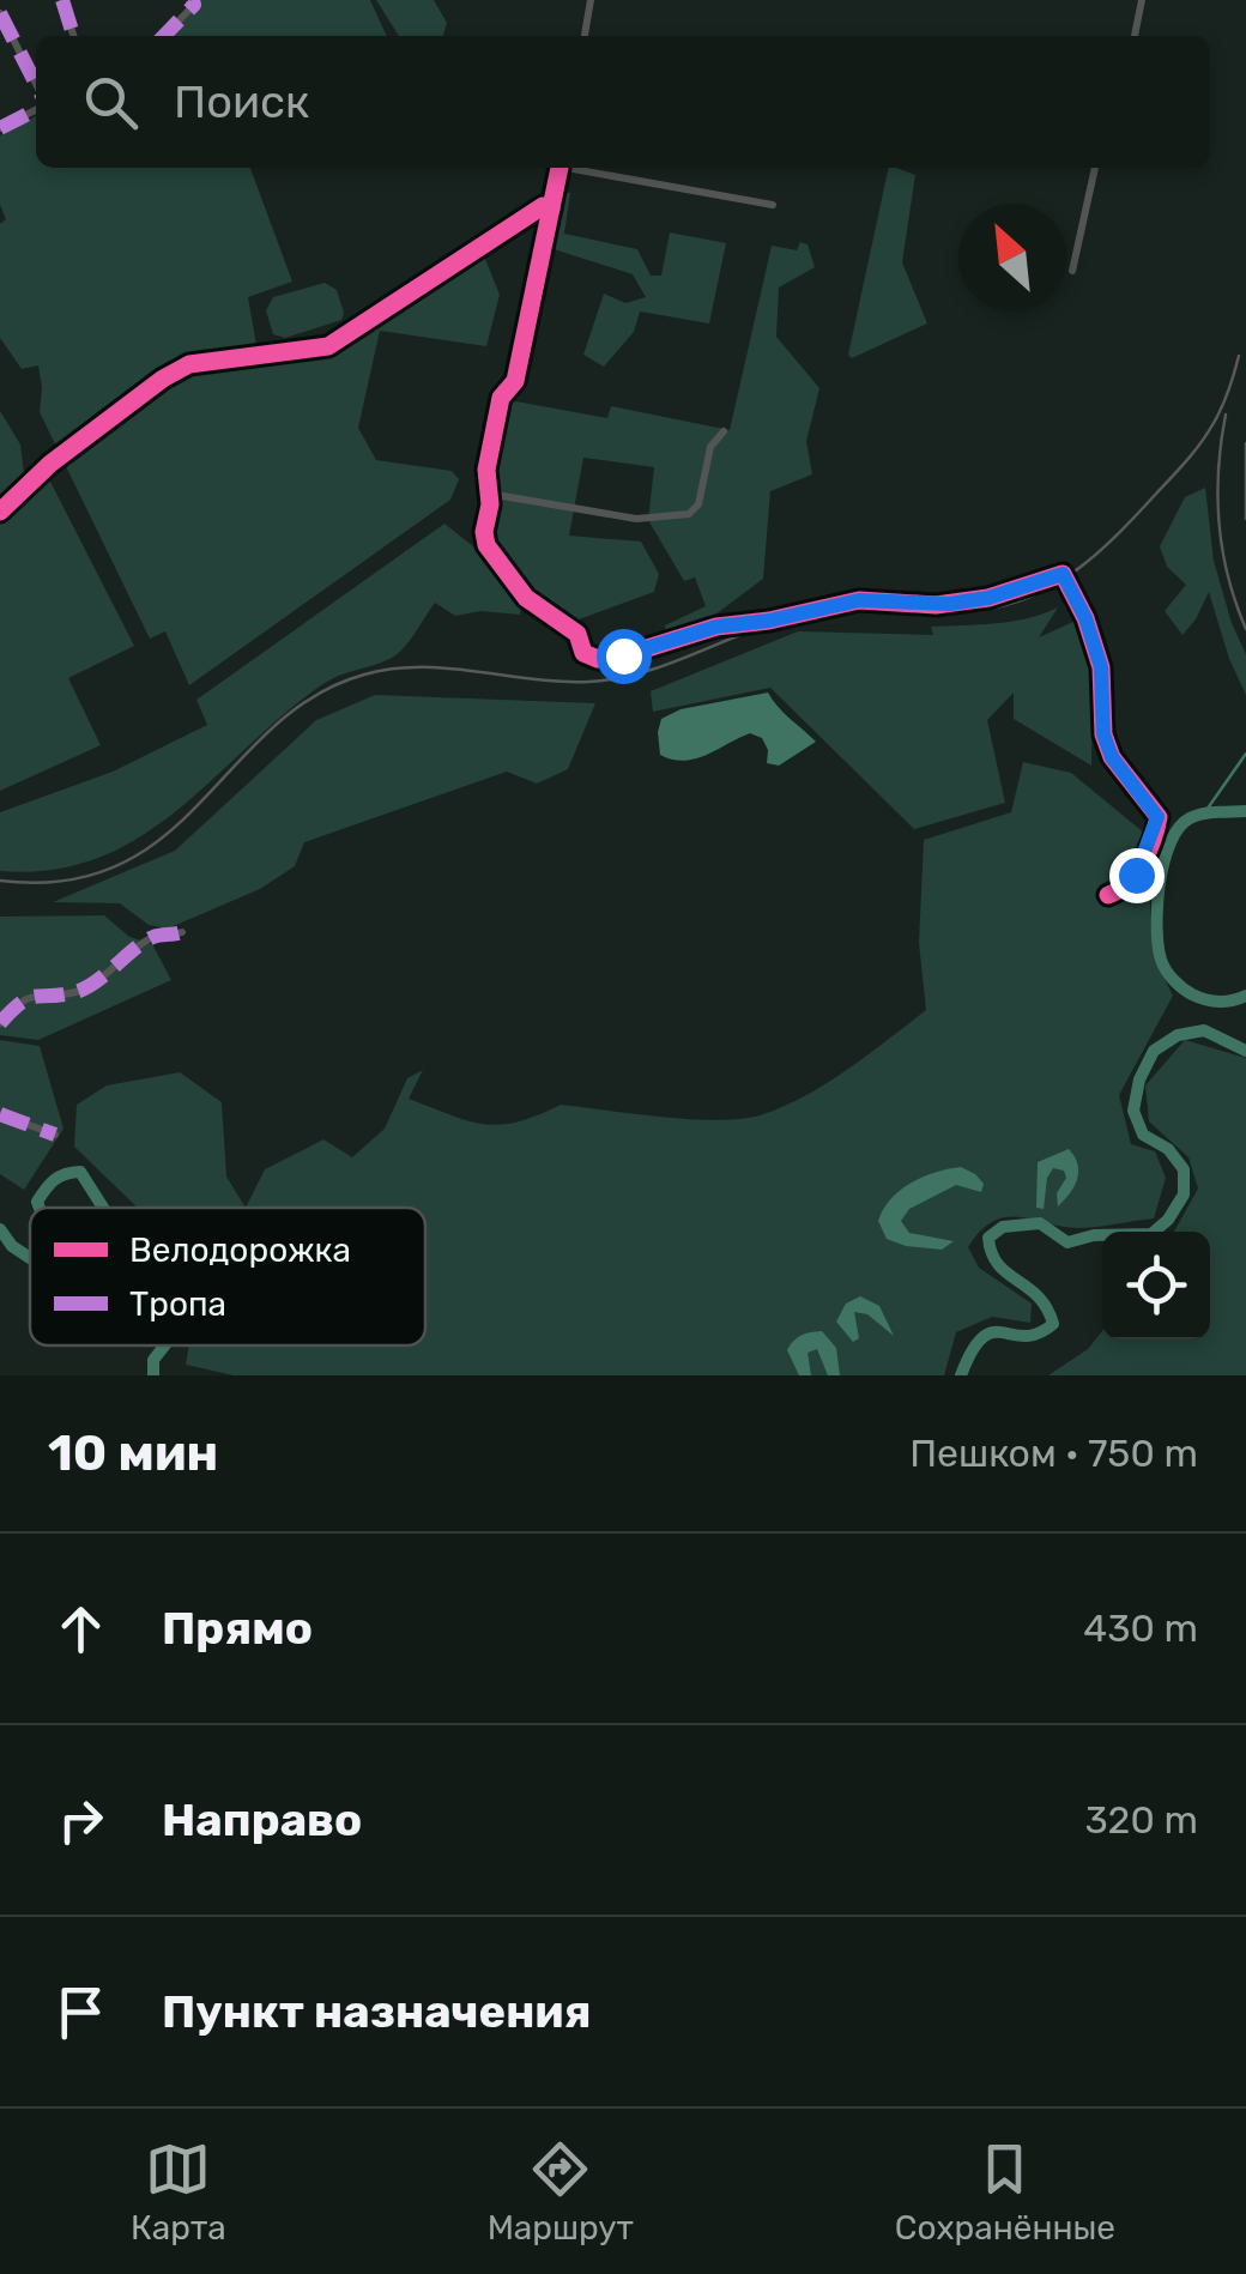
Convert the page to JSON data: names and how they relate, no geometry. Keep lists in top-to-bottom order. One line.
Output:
{"legend":["Велодорожка","Тропа"],"north":"top left","page":{"search":"Поиск","heading":["10 мин","Пешком · 750 m"],"list":[["Прямо","430 m"],["Направо","320 m"],"Пункт назначения"],"nav":["Карта","Маршрут","Сохранённые"]}}
